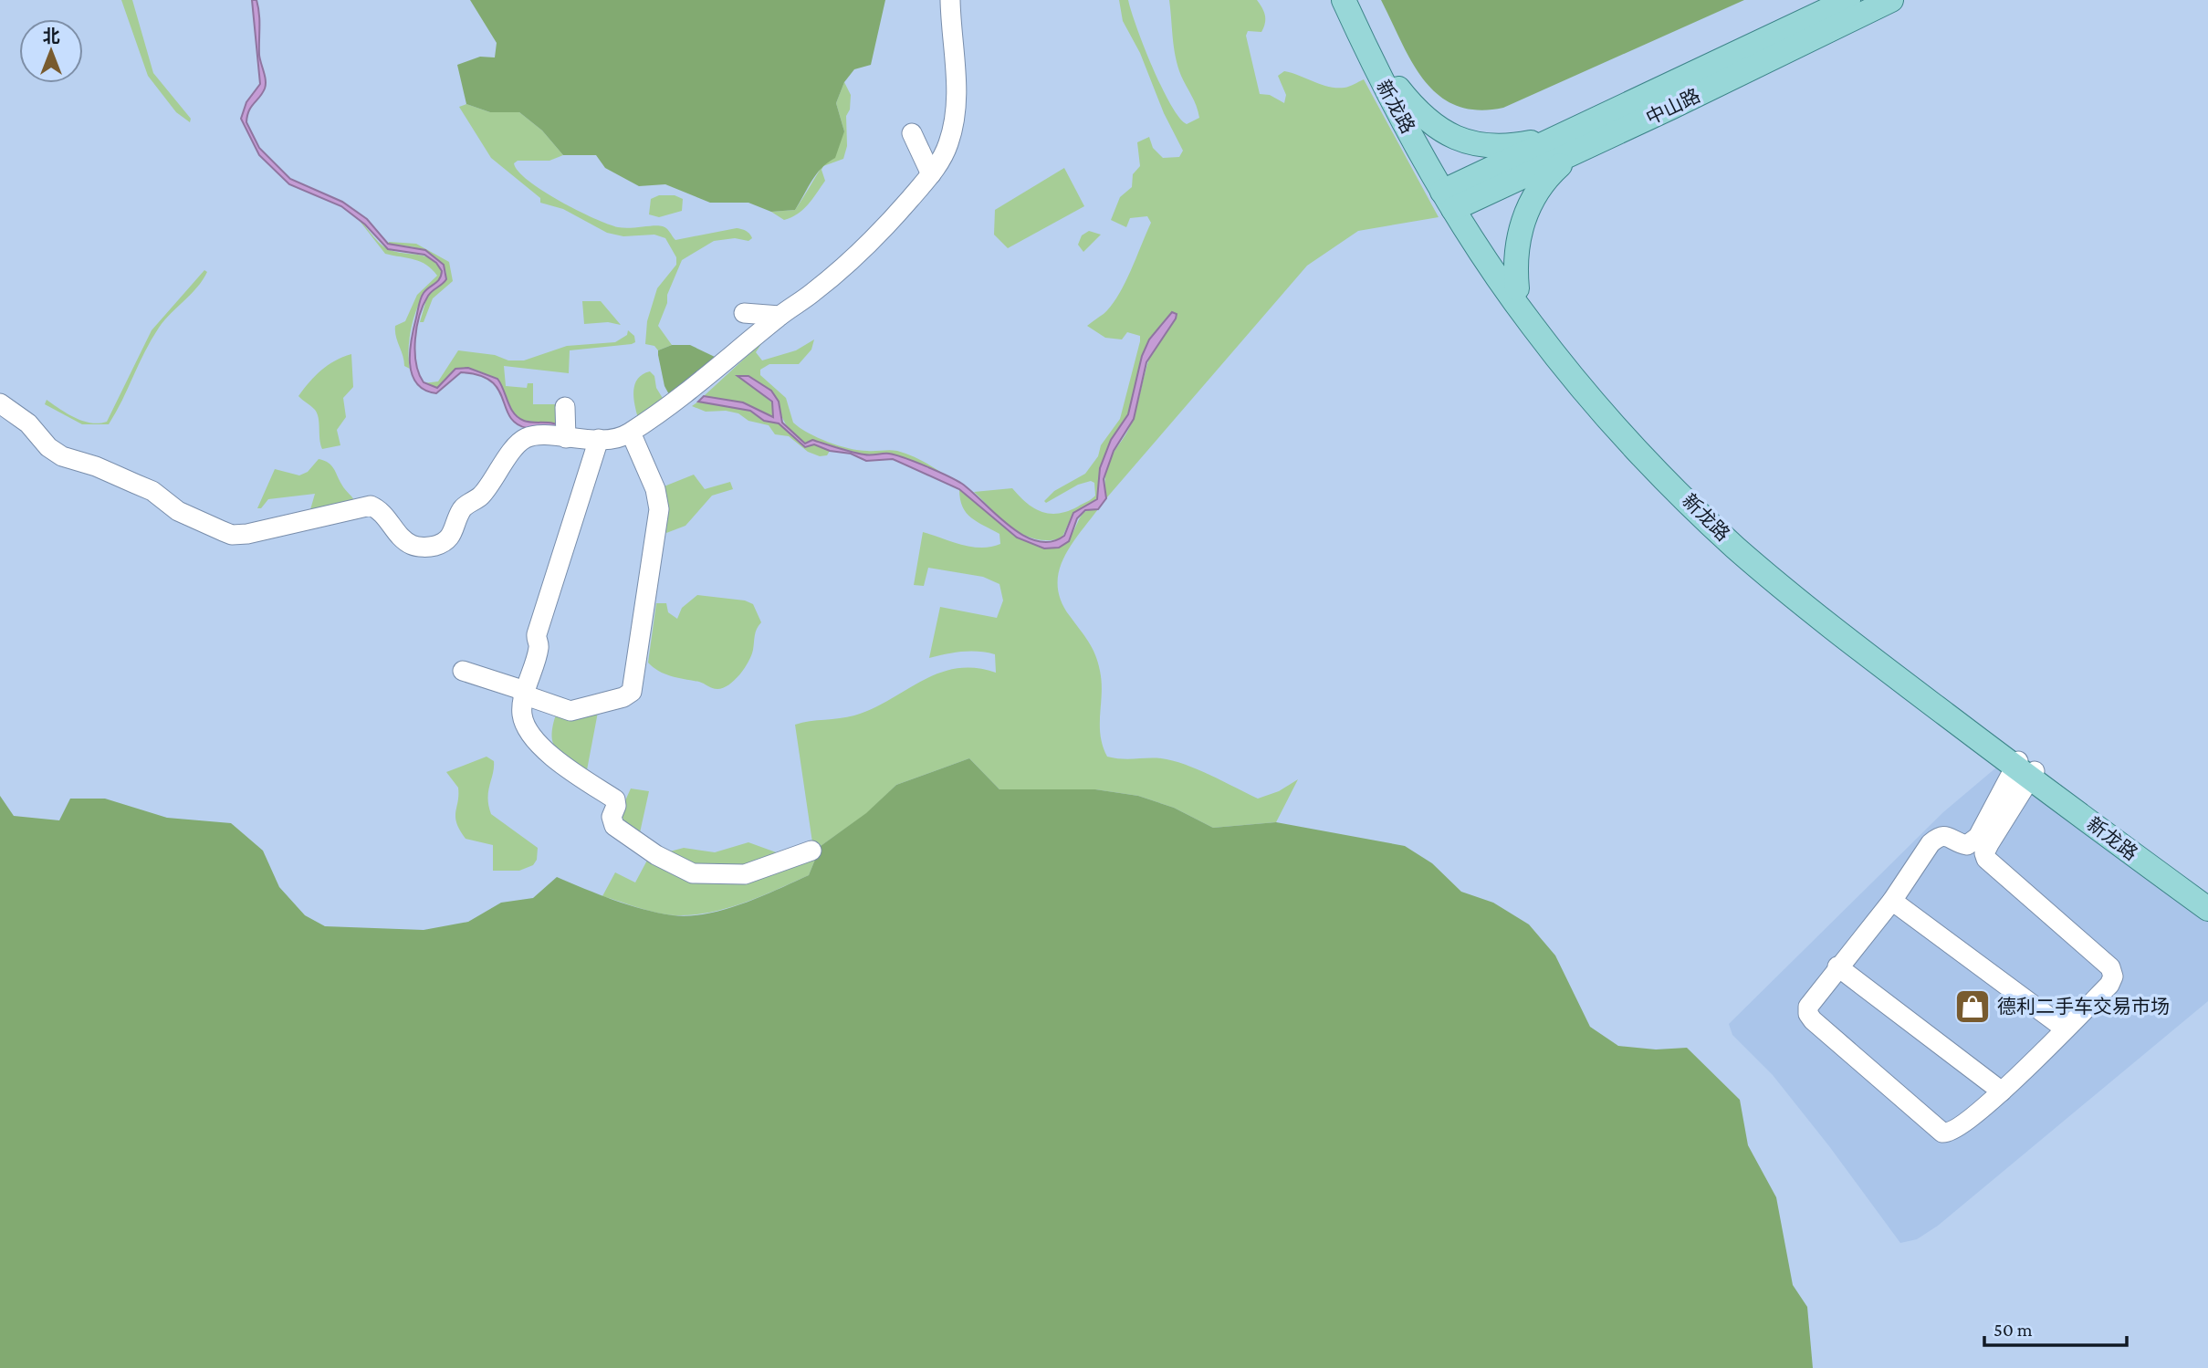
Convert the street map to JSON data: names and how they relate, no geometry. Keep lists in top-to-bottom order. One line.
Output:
{"streets":{"main road":["新龙路","中山路"]},"crossings":[["新龙路","中山路"]],"places":{"shop":["德利二手车交易市场"]},"scale_bar":"50 m","north":"top"}
